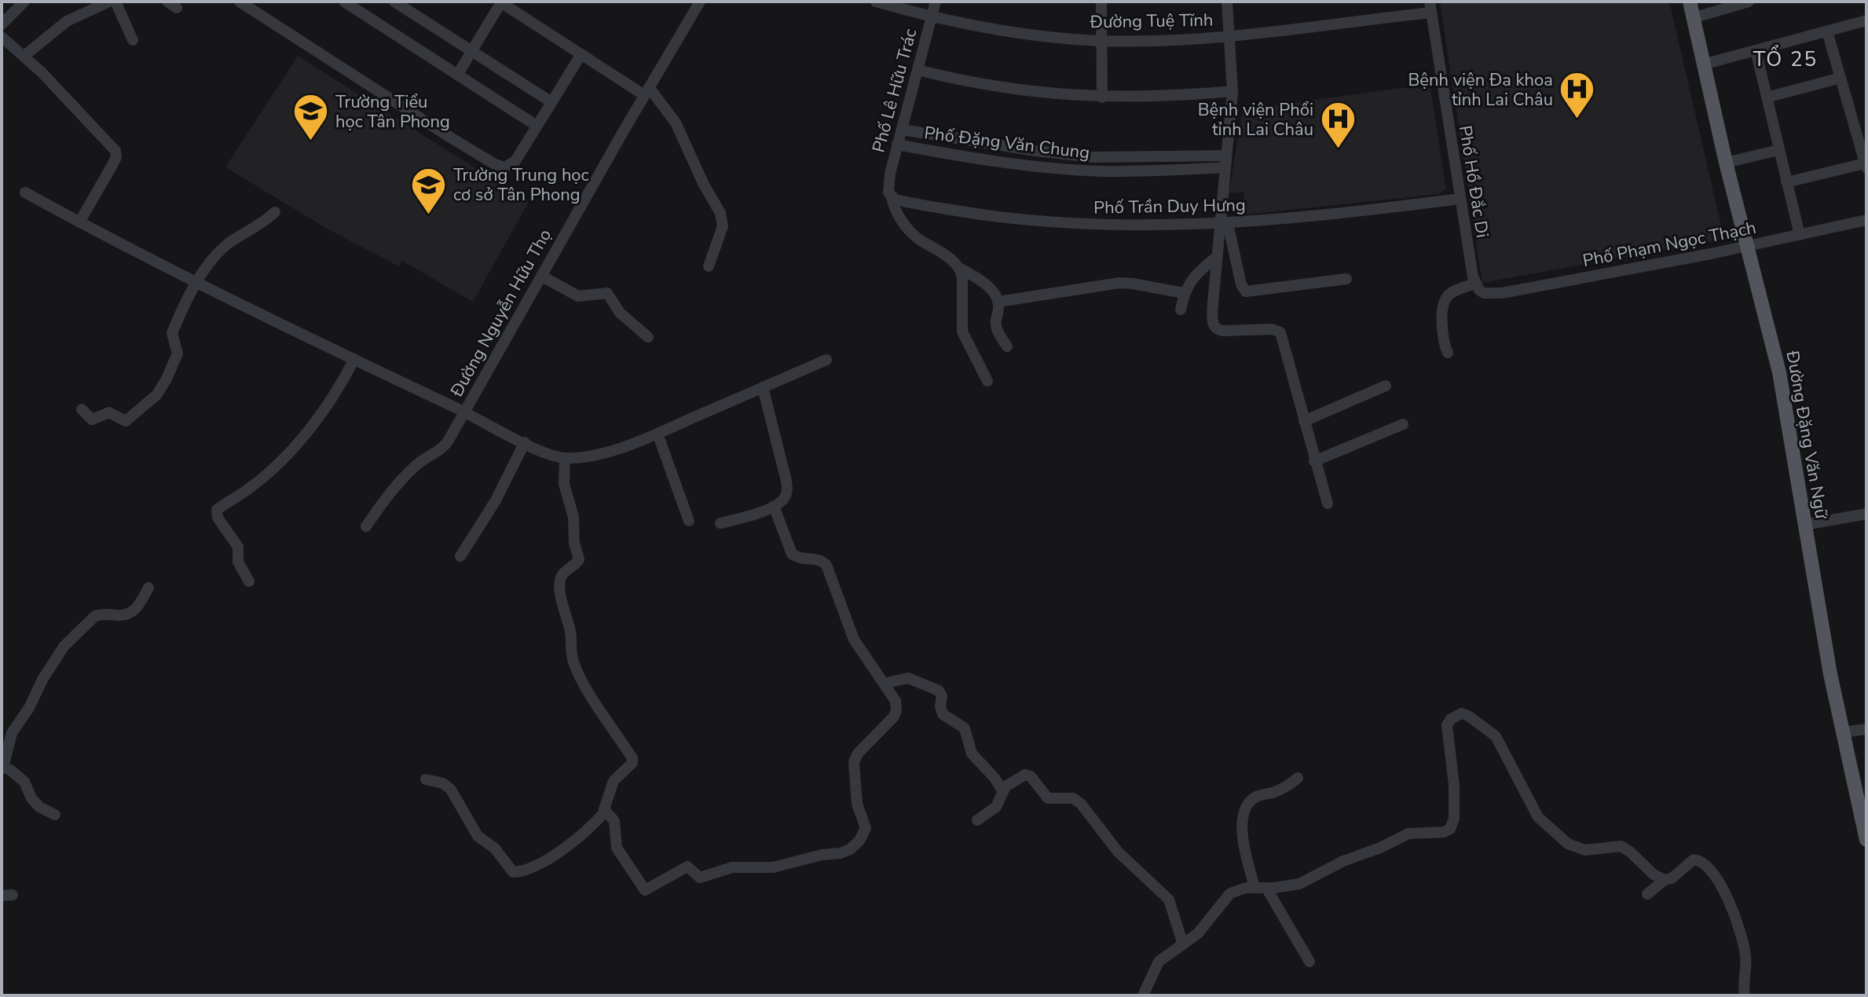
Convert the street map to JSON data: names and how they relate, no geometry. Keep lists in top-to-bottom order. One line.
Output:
{"streets":{"main road":["Đường Đặng Văn Ngữ"],"street":["Đường Tuệ Tĩnh","Phố Lê Hữu Trác","Phố Đặng Văn Chung","Phố Hồ Đắc Di","Phố Trần Duy Hưng","Phố Phạm Ngọc Thạch","Đường Nguyễn Hữu Thọ"]},"crossings":[["Đường Tuệ Tĩnh","Phố Lê Hữu Trác"],["Đường Tuệ Tĩnh","Phố Hồ Đắc Di"],["Phố Lê Hữu Trác","Phố Đặng Văn Chung"],["Phố Lê Hữu Trác","Phố Trần Duy Hưng"],["Phố Hồ Đắc Di","Phố Trần Duy Hưng"],["Phố Hồ Đắc Di","Phố Phạm Ngọc Thạch"],["Phố Phạm Ngọc Thạch","Đường Đặng Văn Ngữ"]],"districts":["TỔ 25"],"places":{"hospital":["Bệnh viện Đa khoa tỉnh Lai Châu","Bệnh viện Phổi tỉnh Lai Châu"],"school or university":["Trường Tiểu học Tân Phong","Trường Trung học cơ sở Tân Phong"]}}
